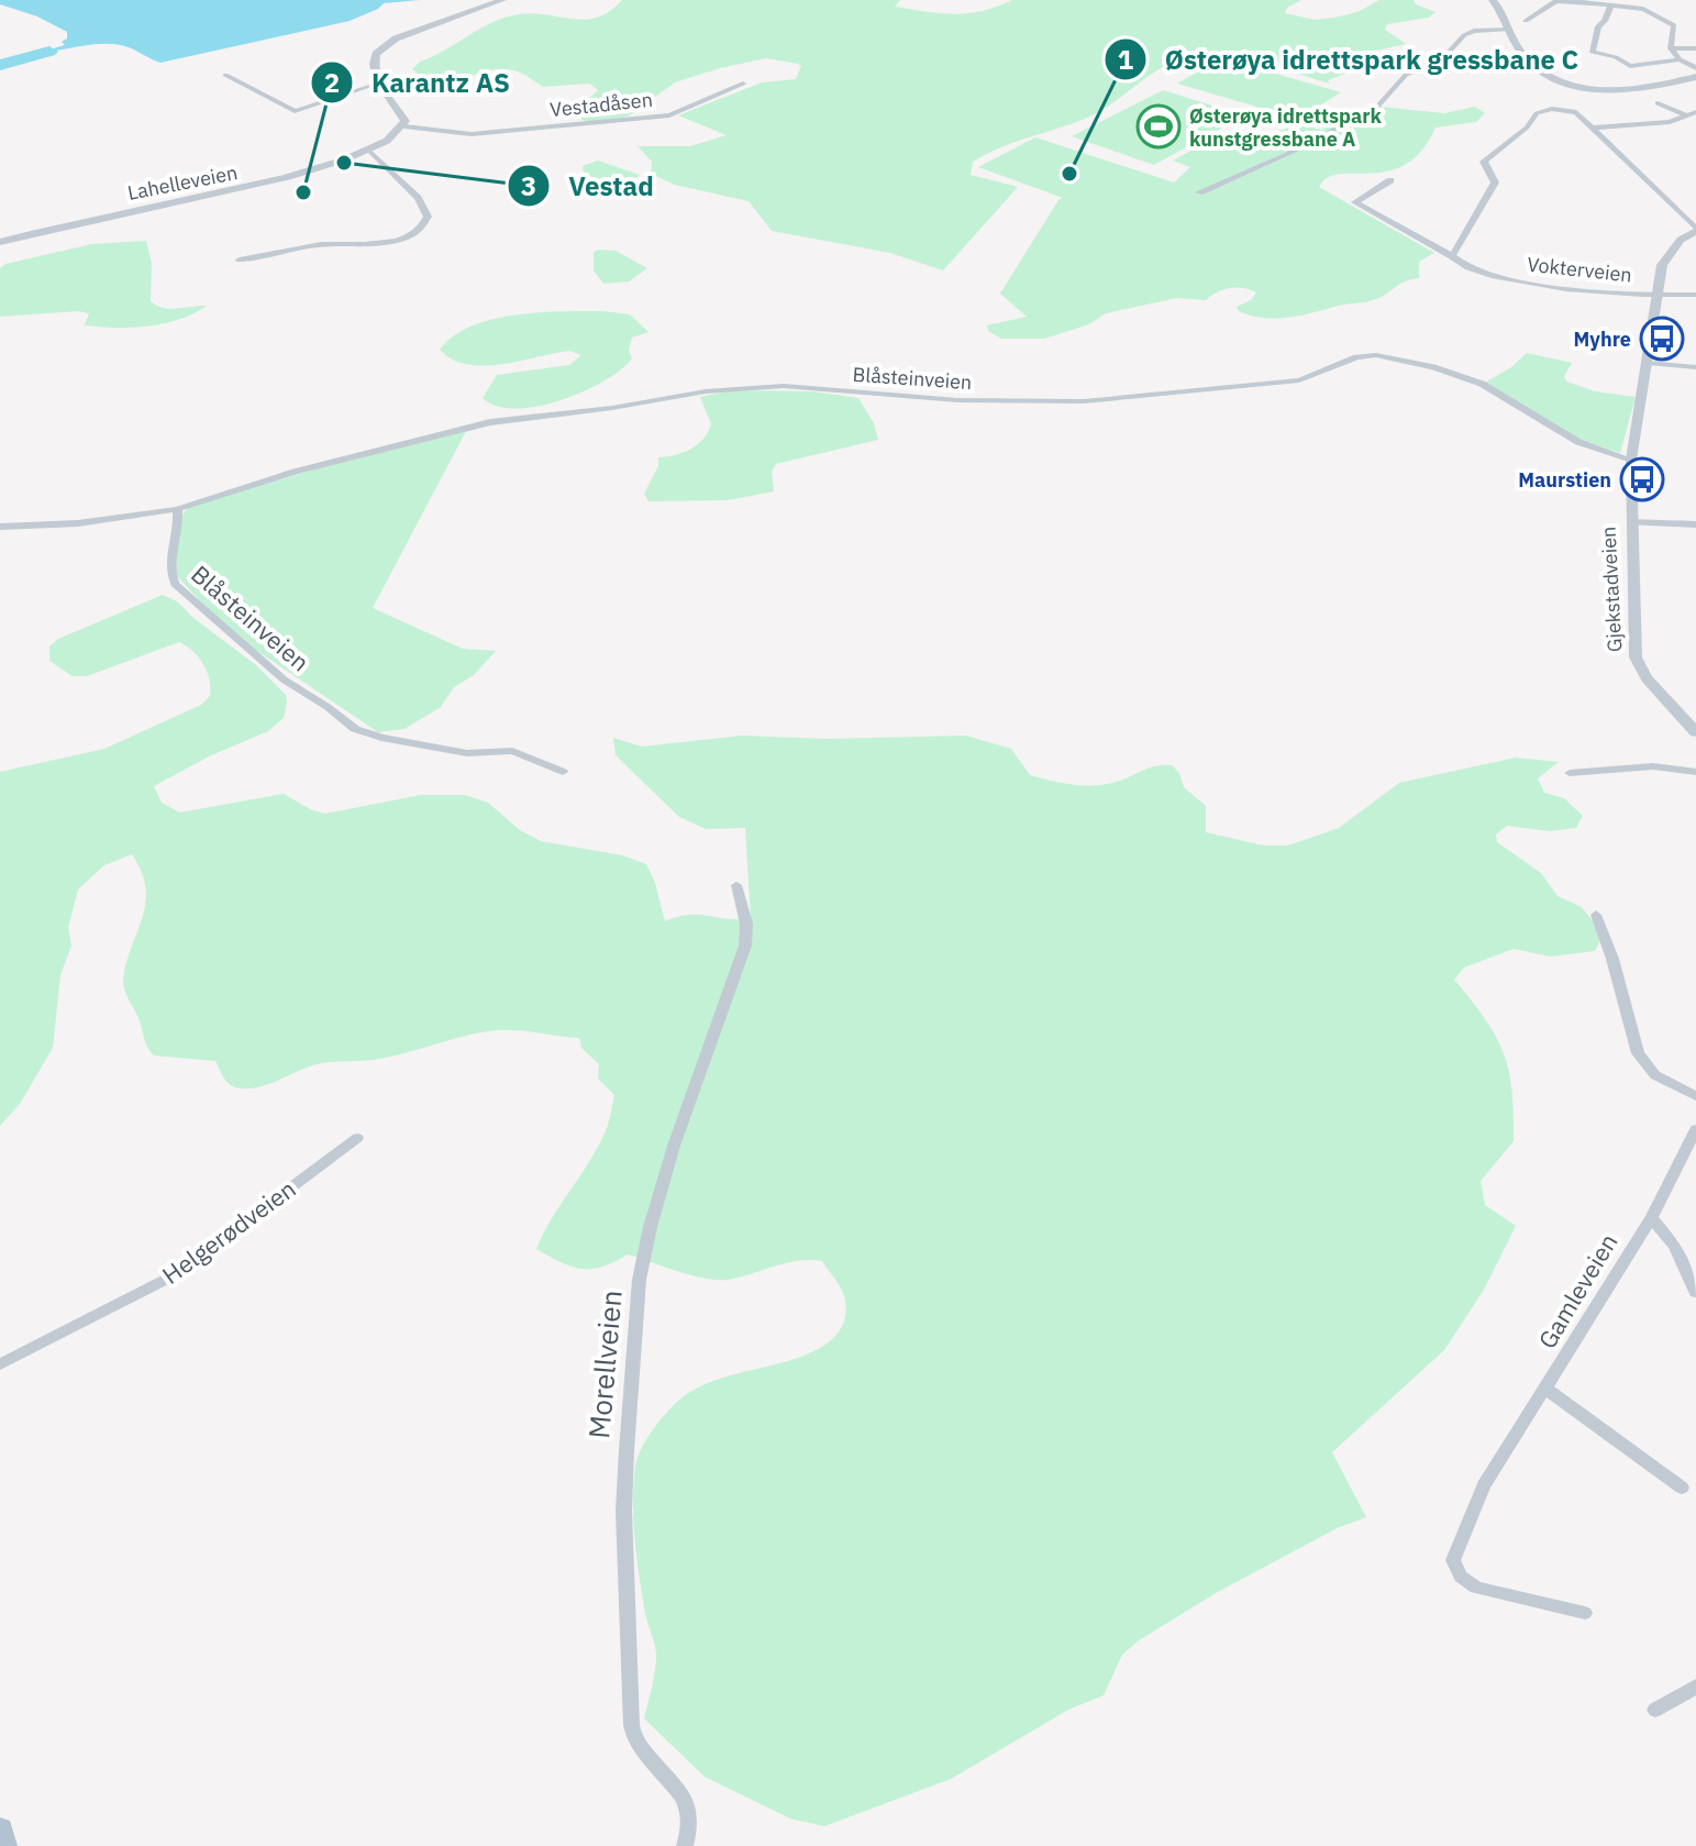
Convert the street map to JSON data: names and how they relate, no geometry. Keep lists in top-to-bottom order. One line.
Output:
{"streets":{"street":["Vestadåsen","Lahelleveien","Vokterveien","Blåsteinveien","Gjekstadveien","Helgerødveien","Gamleveien","Morellveien"]},"crossings":[["Vestadåsen","Lahelleveien"],["Vokterveien","Gjekstadveien"],["Blåsteinveien","Gjekstadveien"]],"places":{"sports":["Østerøya idrettspark kunstgressbane A"],"other":["Vestad","Østerøya idrettspark gressbane C","Karantz AS"],"bus stop":["Myhre","Maurstien"]}}
